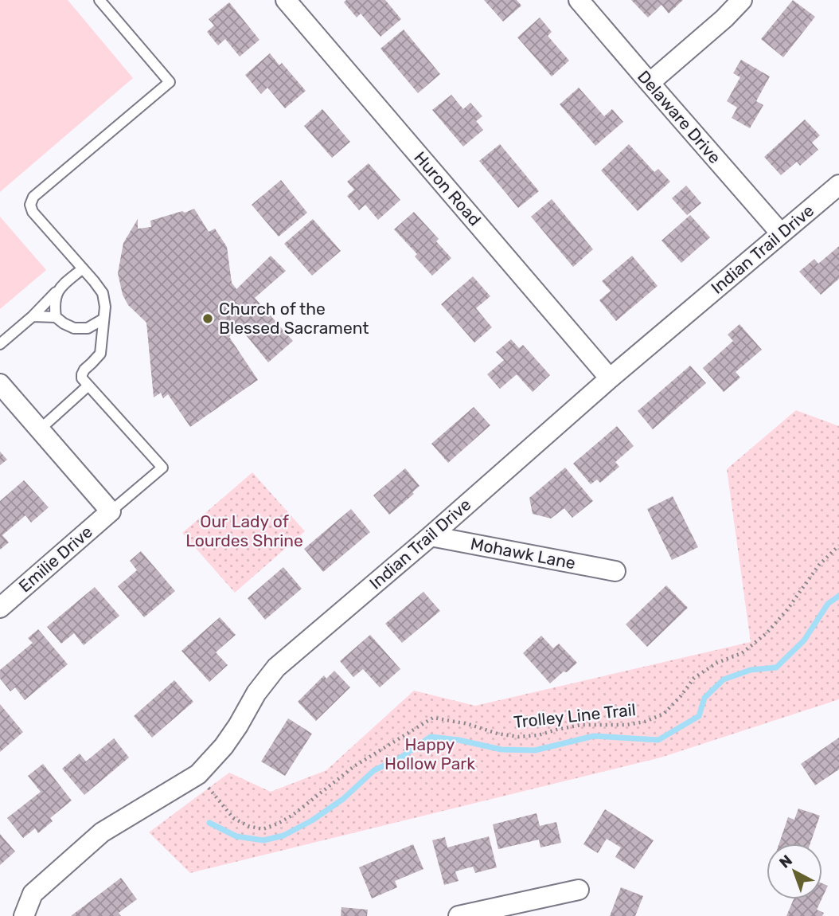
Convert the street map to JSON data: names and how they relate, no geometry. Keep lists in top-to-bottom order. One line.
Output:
{"streets":{"street":["Delaware Drive","Huron Road","Indian Trail Drive","Mohawk Lane","Emilie Drive"],"path":["Trolley Line Trail"]},"crossings":[["Delaware Drive","Indian Trail Drive"],["Huron Road","Indian Trail Drive"],["Indian Trail Drive","Mohawk Lane"],["Indian Trail Drive","Trolley Line Trail"]],"parks":["Our Lady of Lourdes Shrine","Happy Hollow Park"],"places":["Church of the Blessed Sacrament"],"north":"top left"}
